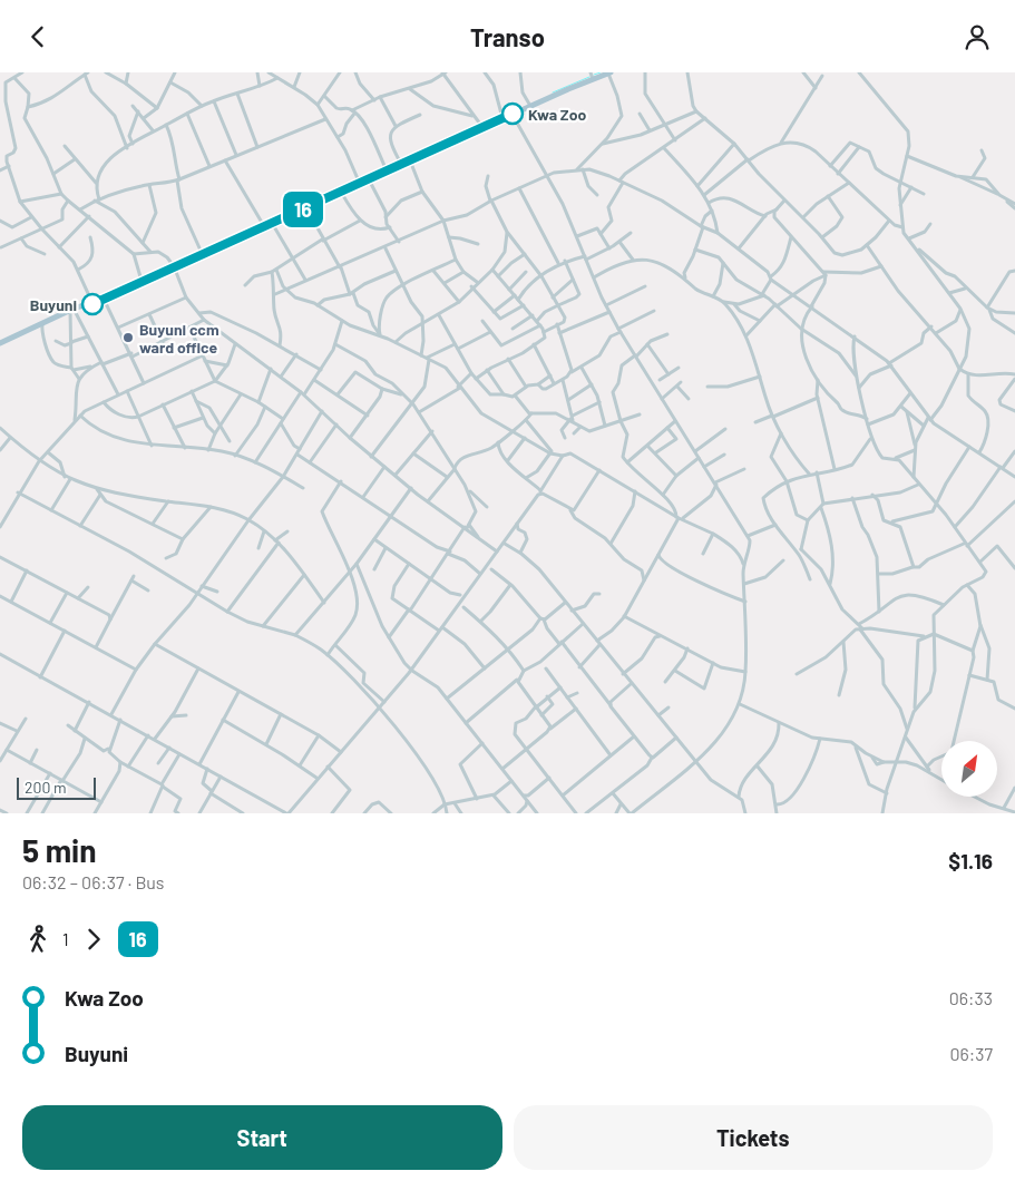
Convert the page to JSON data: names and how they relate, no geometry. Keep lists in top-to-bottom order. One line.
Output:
{"places":["Kwa Zoo","Buyuni","Buyuni ccm ward office"],"lines":["bus line 16"],"scale_bar":"200 m","north":"top right","page":{"header":"Transo","on_map":"16","scale":"200 m","heading":["5 min","06:32 – 06:37 · Bus","$1.16"],"legs":["1","16"],"list":[{"name":"Kwa Zoo","value":"06:33"},{"name":"Buyuni","value":"06:37"}],"buttons":["Start","Tickets"]}}
